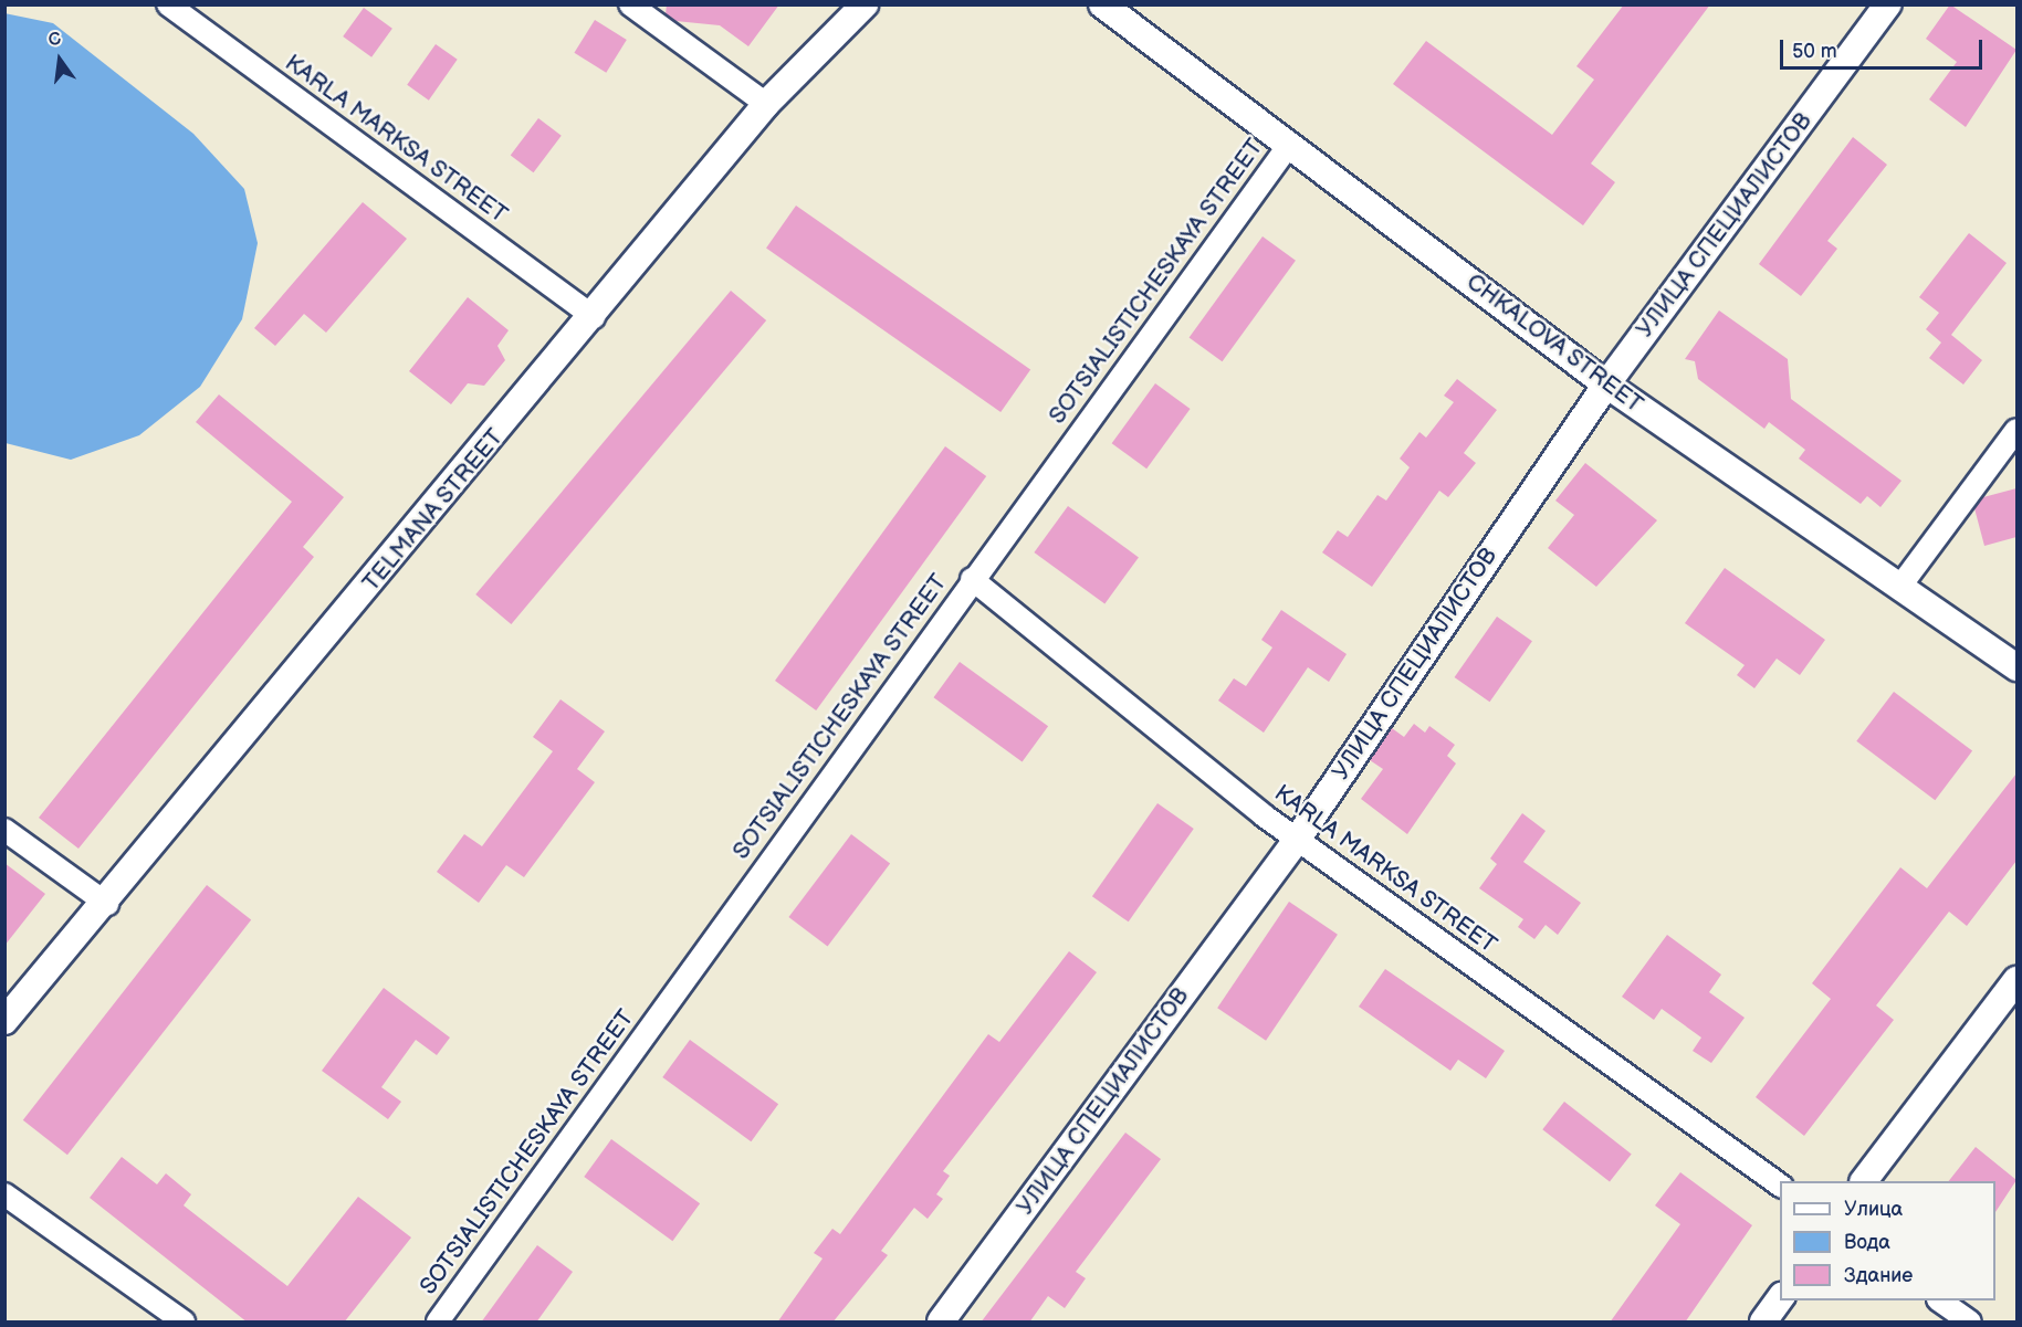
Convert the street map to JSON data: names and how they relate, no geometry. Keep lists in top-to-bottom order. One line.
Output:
{"streets":{"street":["KARLA MARKSA STREET","УЛИЦА СПЕЦИАЛИСТОВ","SOTSIALISTICHESKAYA STREET","CHKALOVA STREET","TELMANA STREET"]},"crossings":[["KARLA MARKSA STREET","УЛИЦА СПЕЦИАЛИСТОВ"],["KARLA MARKSA STREET","SOTSIALISTICHESKAYA STREET"],["KARLA MARKSA STREET","TELMANA STREET"],["УЛИЦА СПЕЦИАЛИСТОВ","CHKALOVA STREET"],["SOTSIALISTICHESKAYA STREET","CHKALOVA STREET"]],"legend":["Улица","Вода","Здание"],"scale_bar":"50 m","north":"top"}
